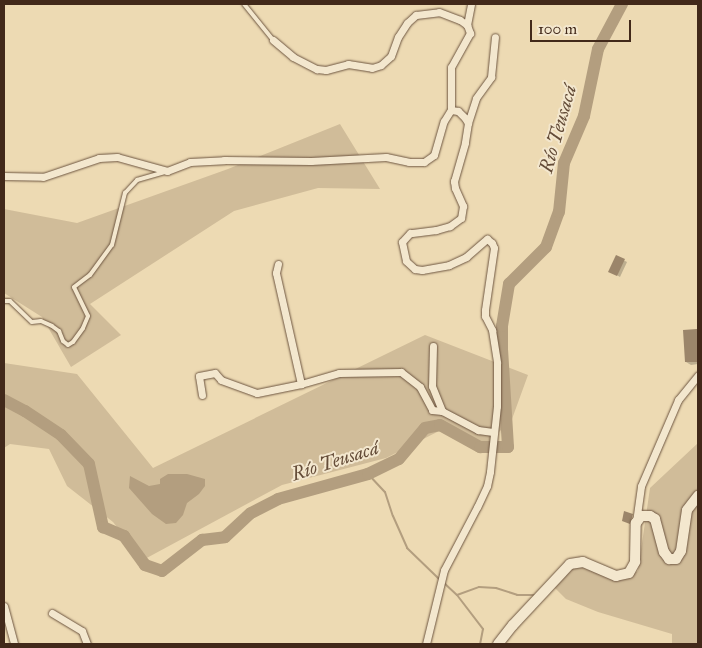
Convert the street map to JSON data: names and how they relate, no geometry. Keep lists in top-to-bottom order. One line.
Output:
{"water":["Río Teusacá"],"scale_bar":"100 m"}
